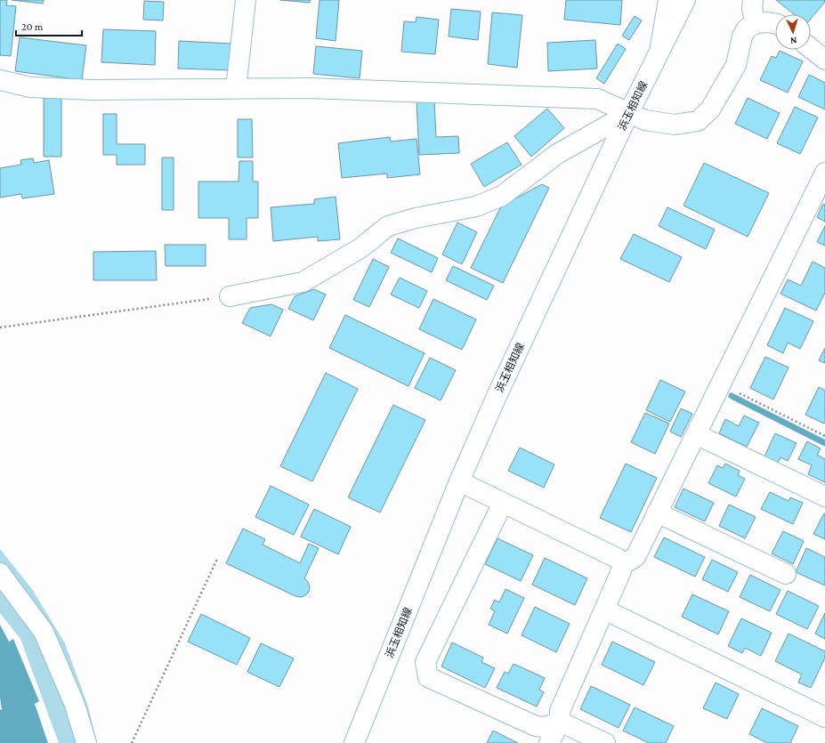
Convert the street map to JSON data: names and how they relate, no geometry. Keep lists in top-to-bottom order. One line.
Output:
{"streets":{"street":["浜玉相知線"]},"scale_bar":"20 m","north":"bottom"}
